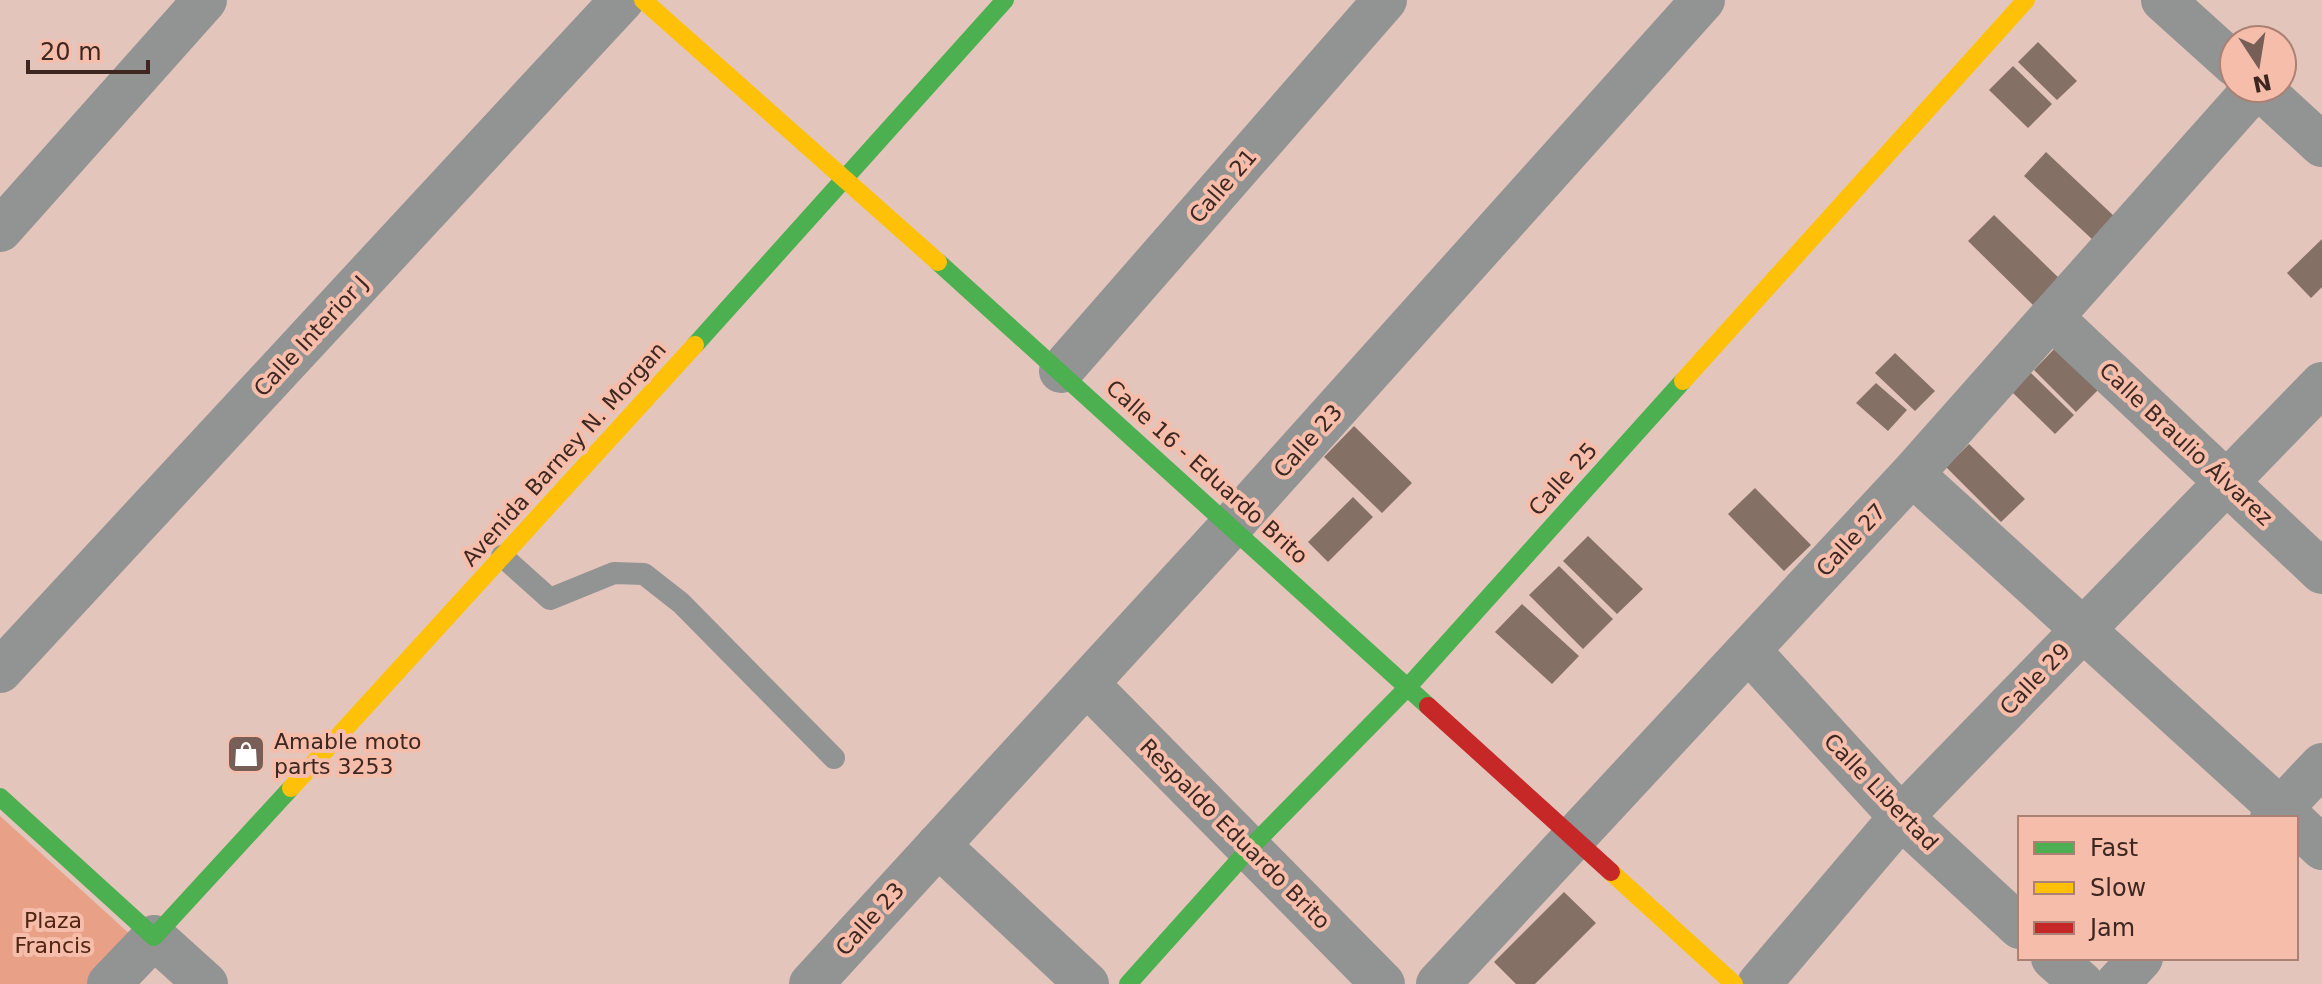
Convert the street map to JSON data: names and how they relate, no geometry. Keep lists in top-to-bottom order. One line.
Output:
{"streets":{"street":["Calle 21","Calle Interior J","Calle 23","Calle Braulio Álvarez","Avenida Barney N. Morgan","Calle 16 - Eduardo Brito","Calle 25","Calle 27","Calle 29","Calle Libertad","Respaldo Eduardo Brito"]},"crossings":[["Calle 21","Calle 16 - Eduardo Brito"],["Calle 23","Calle 16 - Eduardo Brito"],["Calle 23","Respaldo Eduardo Brito"],["Calle Braulio Álvarez","Calle 27"],["Calle Braulio Álvarez","Calle 29"],["Avenida Barney N. Morgan","Calle 16 - Eduardo Brito"],["Calle 16 - Eduardo Brito","Calle 25"],["Calle 16 - Eduardo Brito","Calle 27"],["Calle 25","Respaldo Eduardo Brito"],["Calle 27","Calle Libertad"],["Calle 29","Calle Libertad"]],"parks":["Plaza Francis"],"places":{"shop":["Amable moto parts 3253"]},"legend":["Fast","Slow","Jam"],"scale_bar":"20 m","north":"bottom"}
